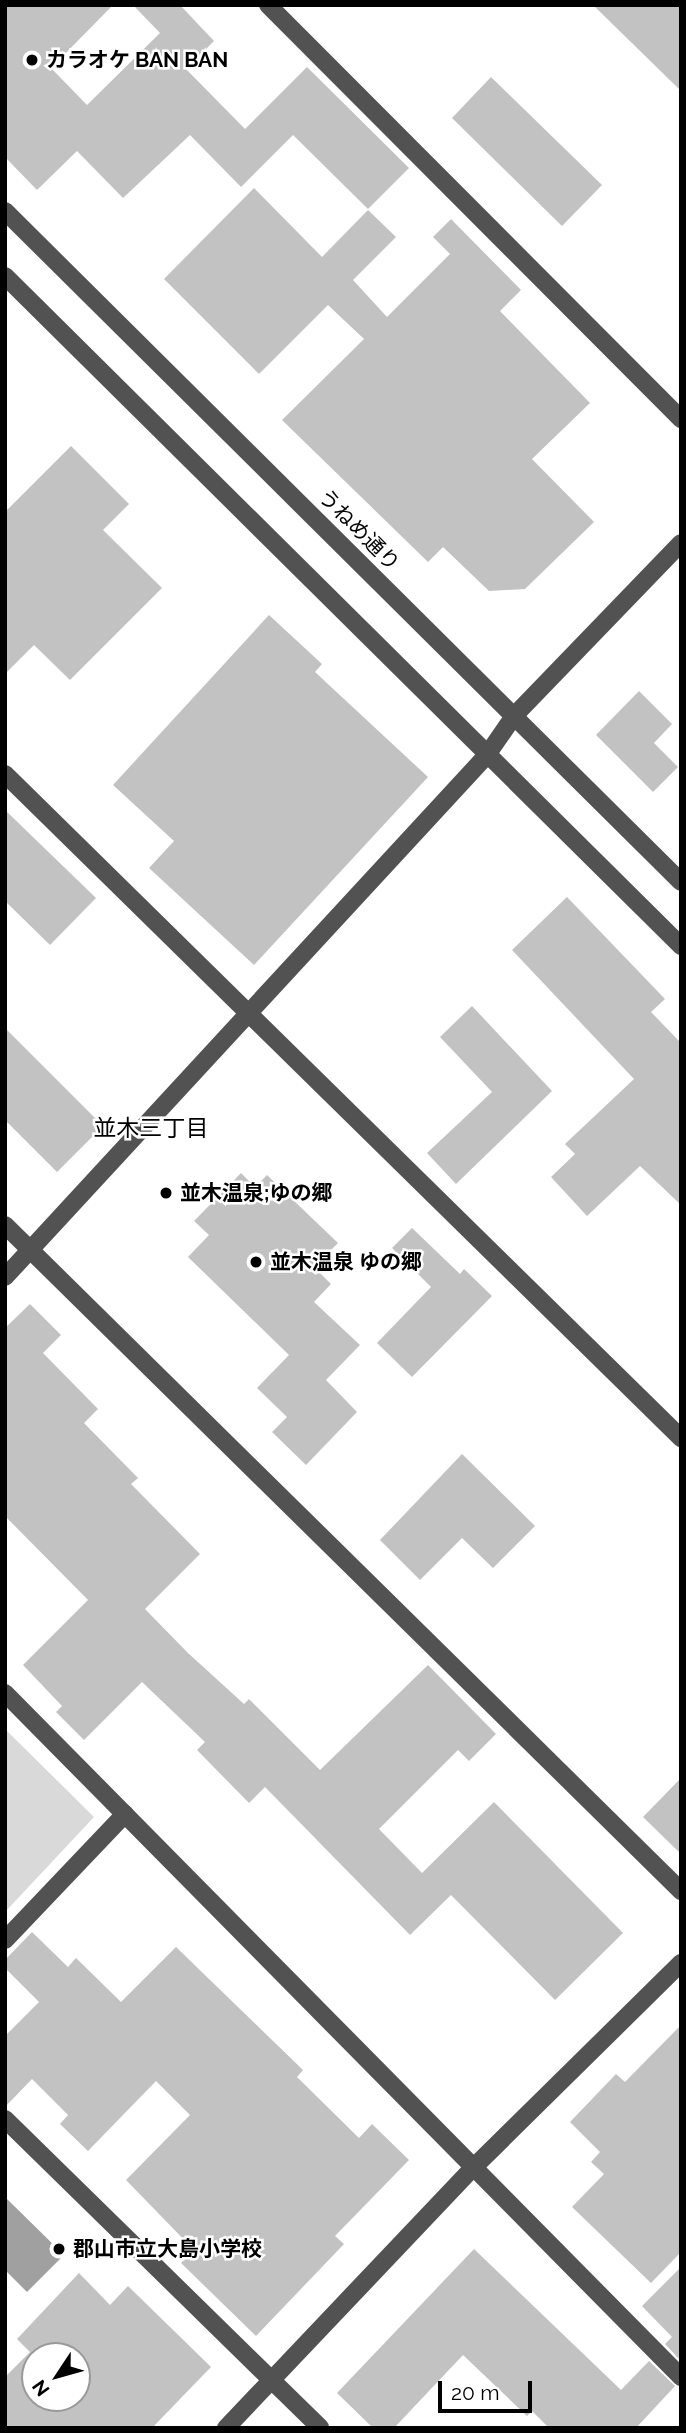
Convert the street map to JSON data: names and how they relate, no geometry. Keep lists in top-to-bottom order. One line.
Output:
{"streets":{"street":["うねめ通り"]},"districts":["並木三丁目"],"places":["カラオケ BAN BAN","並木温泉;ゆの郷","並木温泉 ゆの郷","郡山市立大島小学校"],"scale_bar":"20 m","north":"bottom left"}
